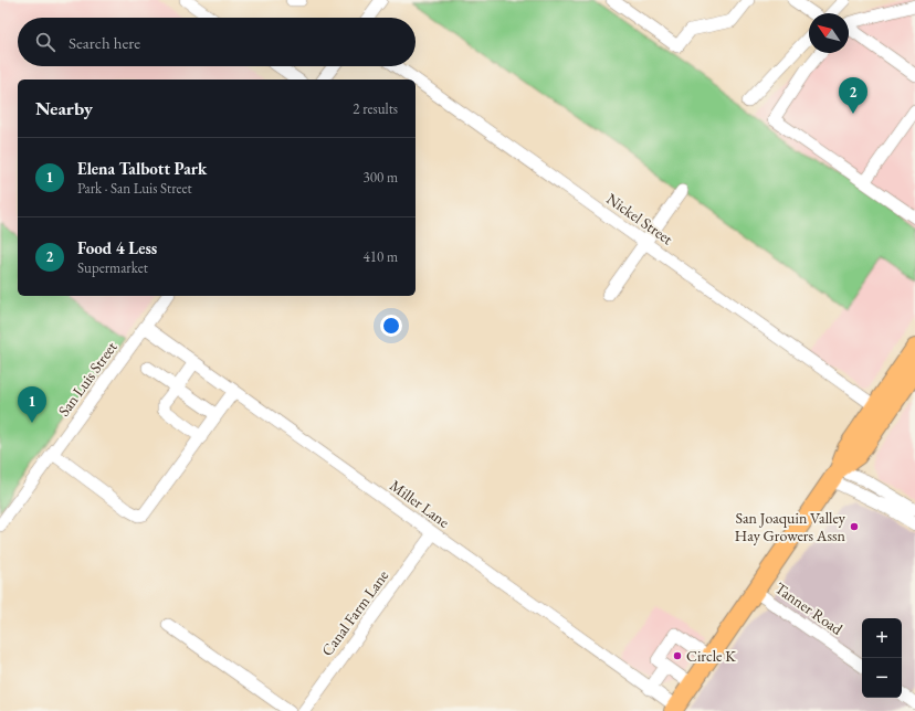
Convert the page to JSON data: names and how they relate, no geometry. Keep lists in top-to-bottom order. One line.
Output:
{"streets":{"street":["Nickel Street","San Luis Street","Miller Lane","Tanner Road","Canal Farm Lane"]},"crossings":[["San Luis Street","Miller Lane"],["Miller Lane","Canal Farm Lane"]],"places":["San Joaquin Valley Hay Growers Assn","Circle K"],"north":"top left","page":{"search":"Search here","pins":["2","1"],"heading":["Nearby","2 results"],"list":[{"mark":"1","name":"Elena Talbott Park","note":"Park · San Luis Street","value":"300 m"},{"mark":"2","name":"Food 4 Less","note":"Supermarket","value":"410 m"}],"map_buttons":["+","−"]}}
